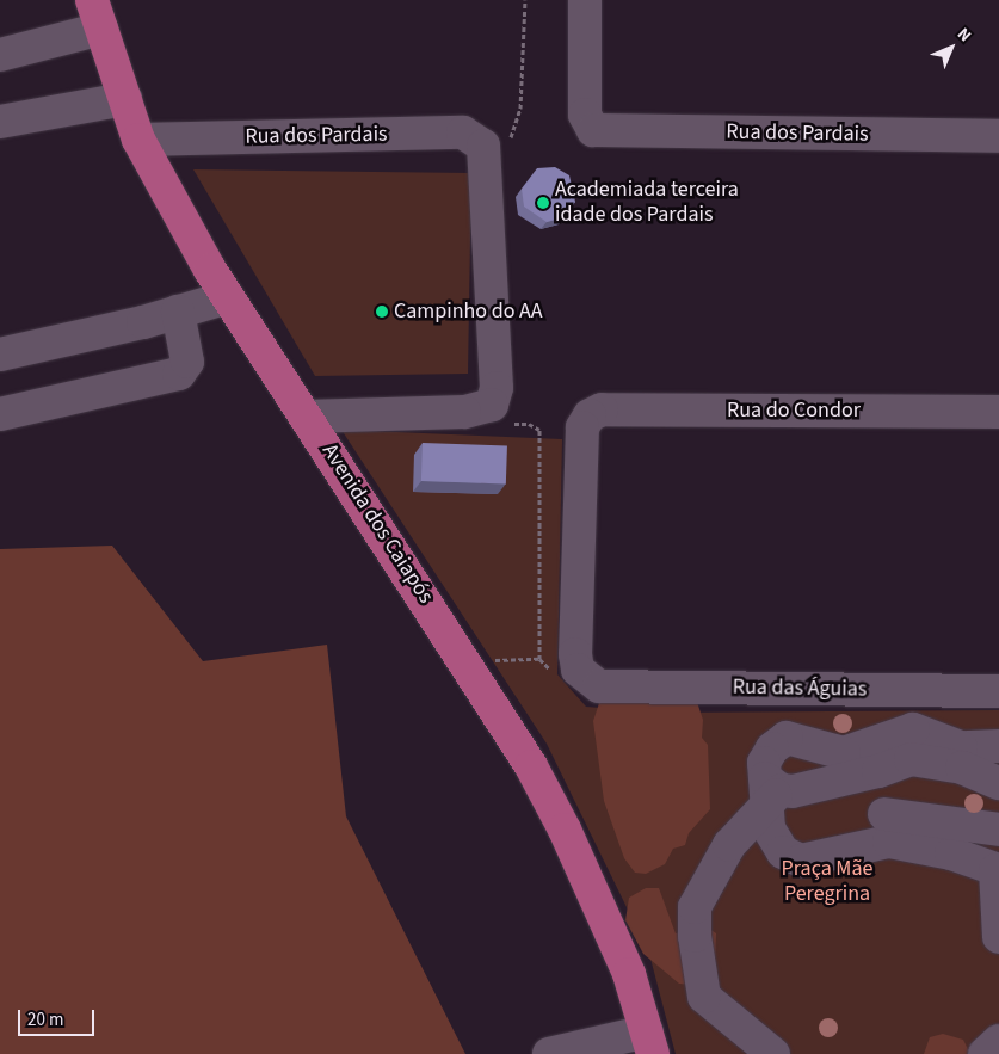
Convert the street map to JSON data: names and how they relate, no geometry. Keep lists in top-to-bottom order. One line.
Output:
{"streets":{"main road":["Avenida dos Caiapós"],"street":["Rua dos Pardais","Rua do Condor","Rua das Águias"]},"crossings":[["Rua dos Pardais","Avenida dos Caiapós"],["Rua do Condor","Rua das Águias"]],"parks":["Praça Mãe Peregrina"],"places":["Academiada terceira idade dos Pardais","Campinho do AA"],"scale_bar":"20 m","north":"top right"}
